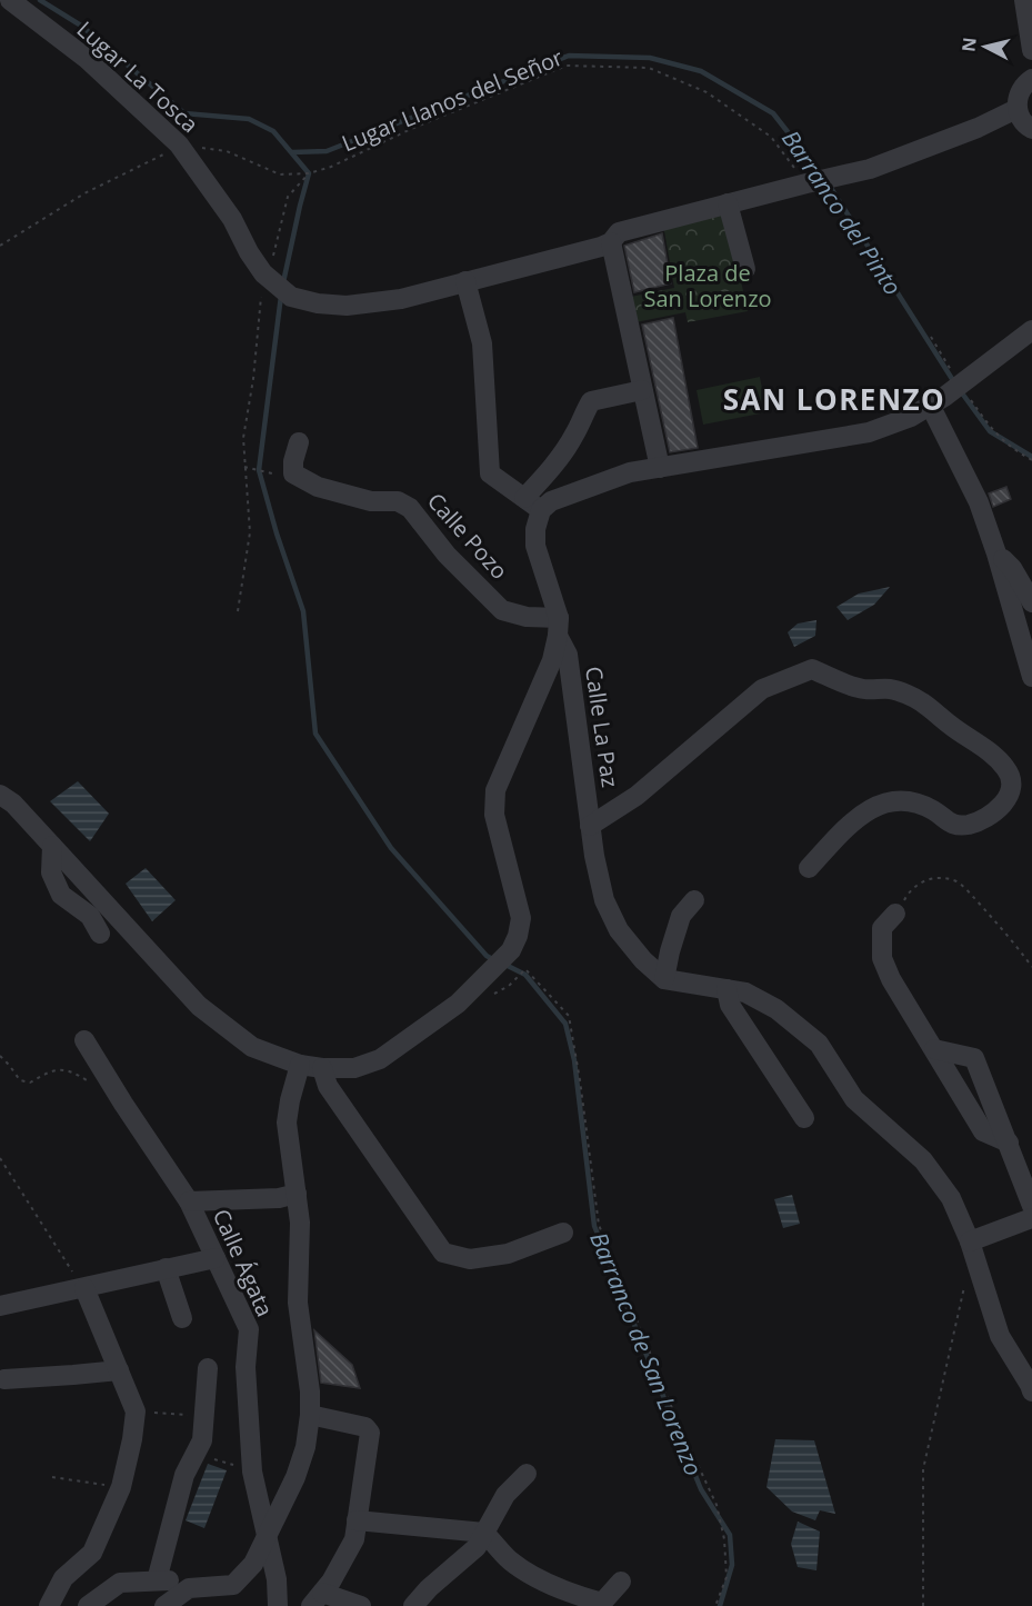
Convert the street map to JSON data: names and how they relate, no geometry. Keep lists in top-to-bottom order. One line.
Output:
{"streets":{"street":["Lugar La Tosca","Calle Pozo","Calle La Paz","Calle Ágata"],"path":["Lugar Llanos del Señor"]},"crossings":[["Calle Pozo","Calle La Paz"]],"districts":["SAN LORENZO"],"water":["Barranco del Pinto","Barranco de San Lorenzo"],"parks":["Plaza de San Lorenzo"],"north":"left"}
